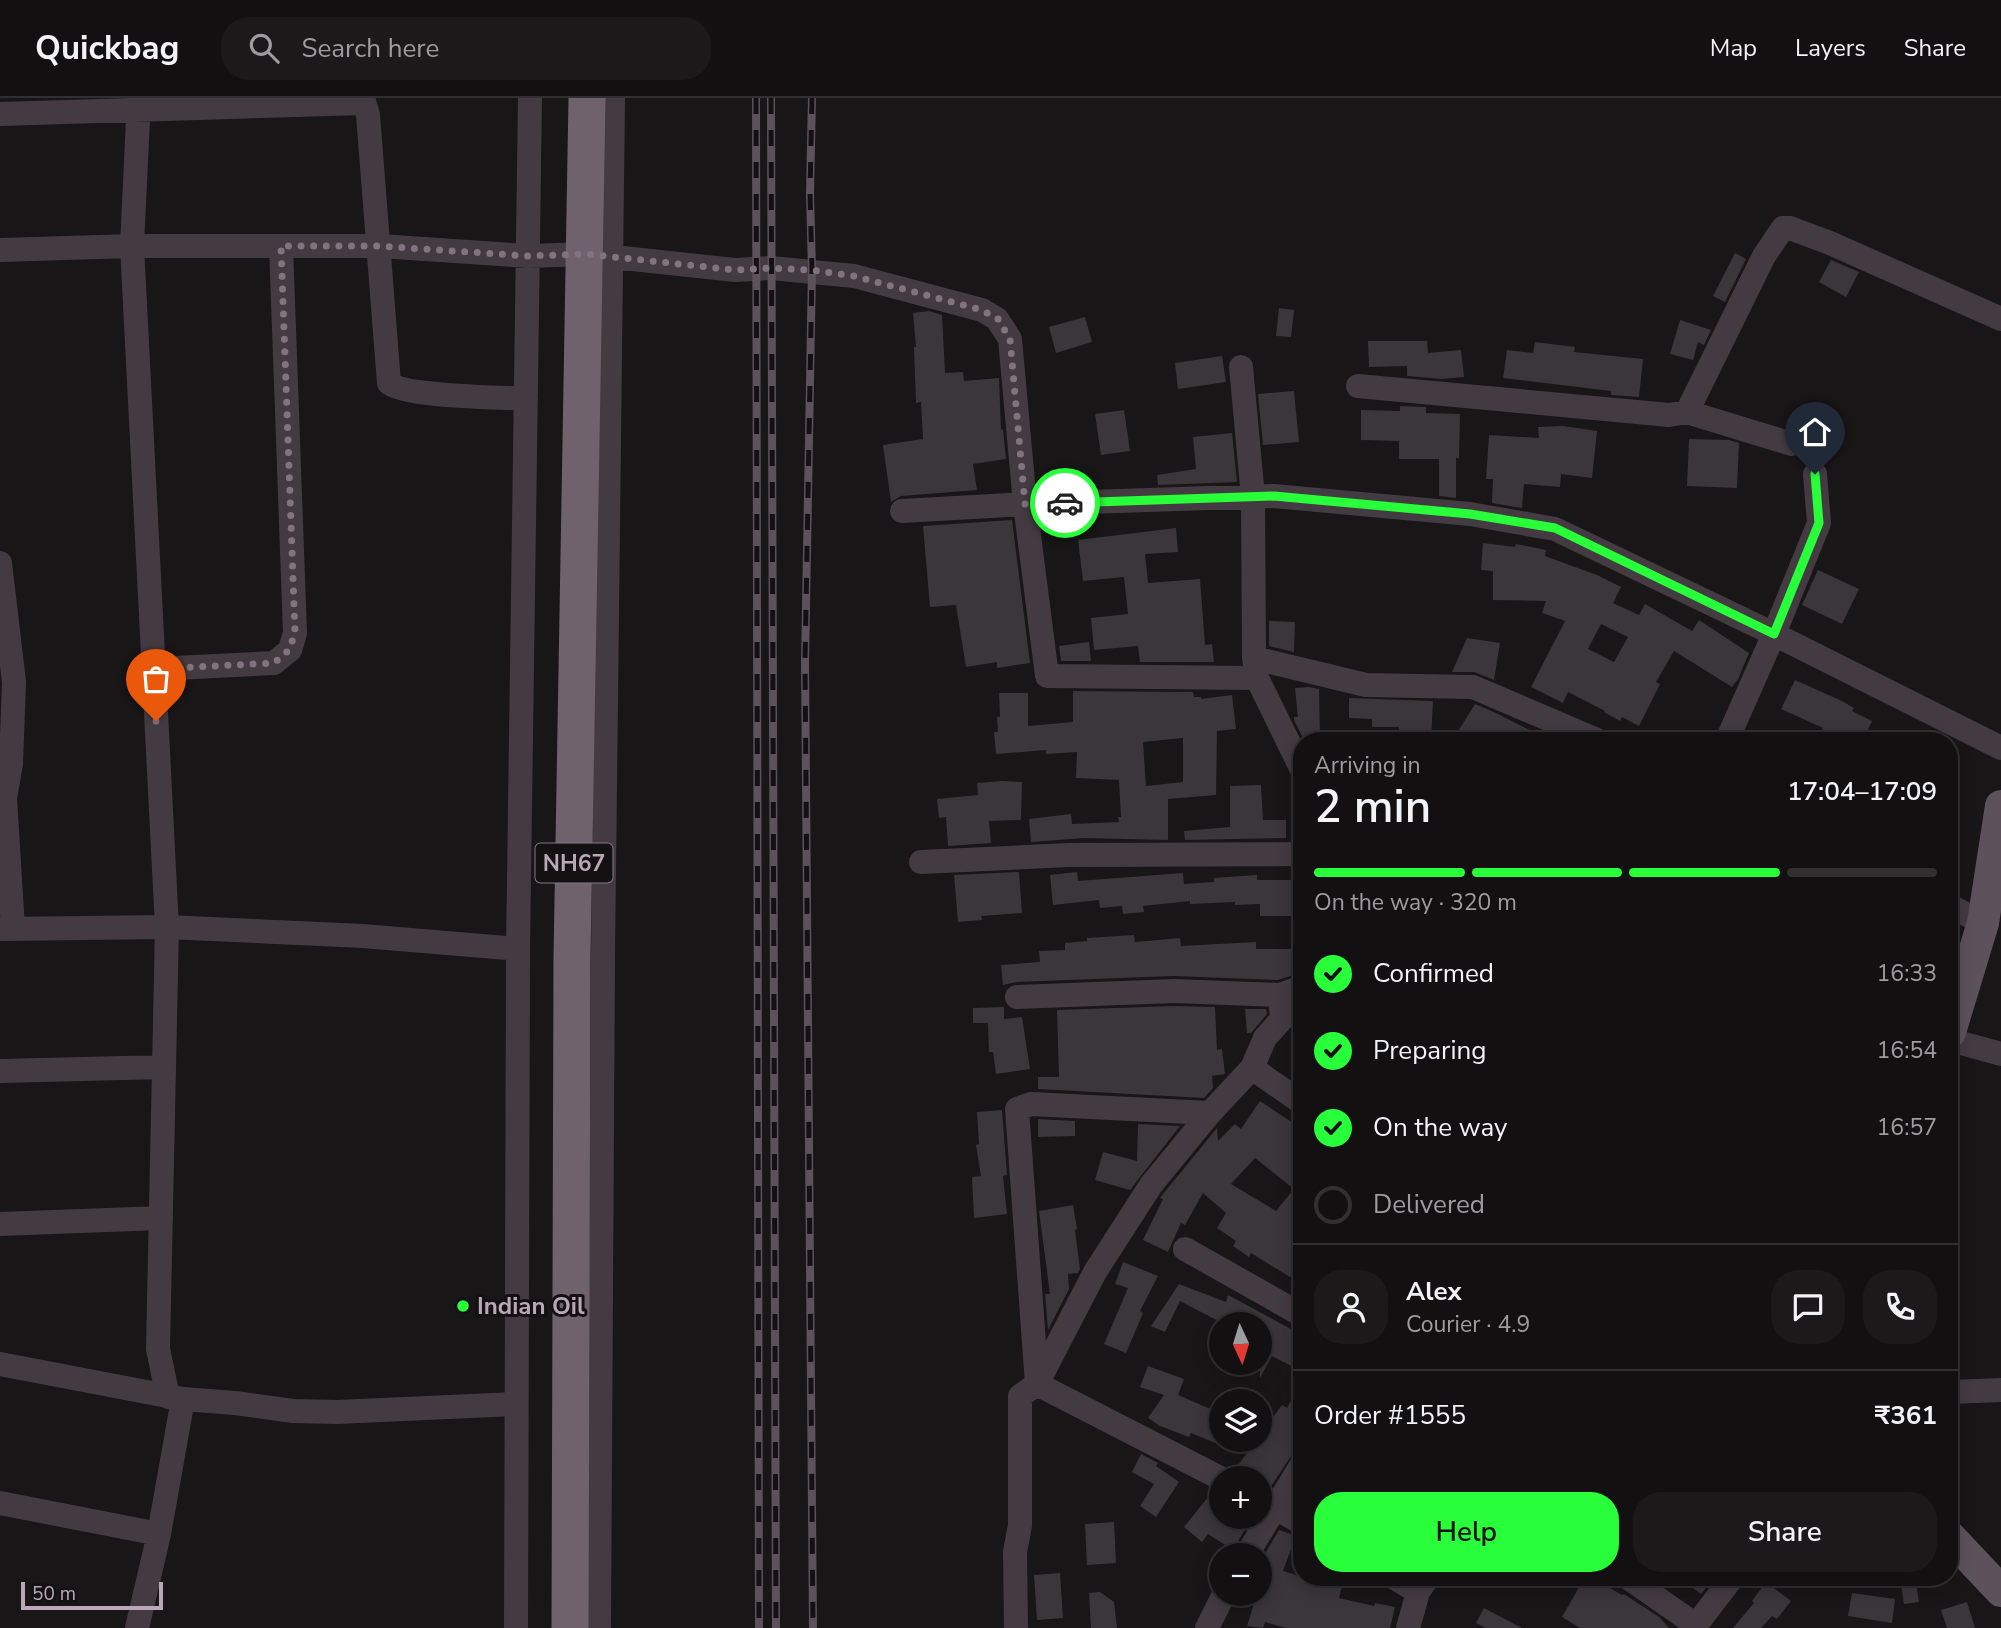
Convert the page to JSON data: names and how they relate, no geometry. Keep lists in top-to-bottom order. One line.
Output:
{"streets":{"highway":["NH67"]},"places":["Indian Oil"],"scale_bar":"50 m","north":"bottom","page":{"header":"Quickbag","search":"Search here","nav":["Map","Layers","Share"],"heading":["2 min","Arriving in","17:04–17:09"],"panel":["Alex","Courier · 4.9","Order #1555","₹361"],"bar":"On the way · 320 m","list":[["Confirmed","16:33"],["Preparing","16:54"],["On the way","16:57"],"Delivered"],"map_buttons":["+","−"],"buttons":["Help","Share"],"scale":"50 m"}}
